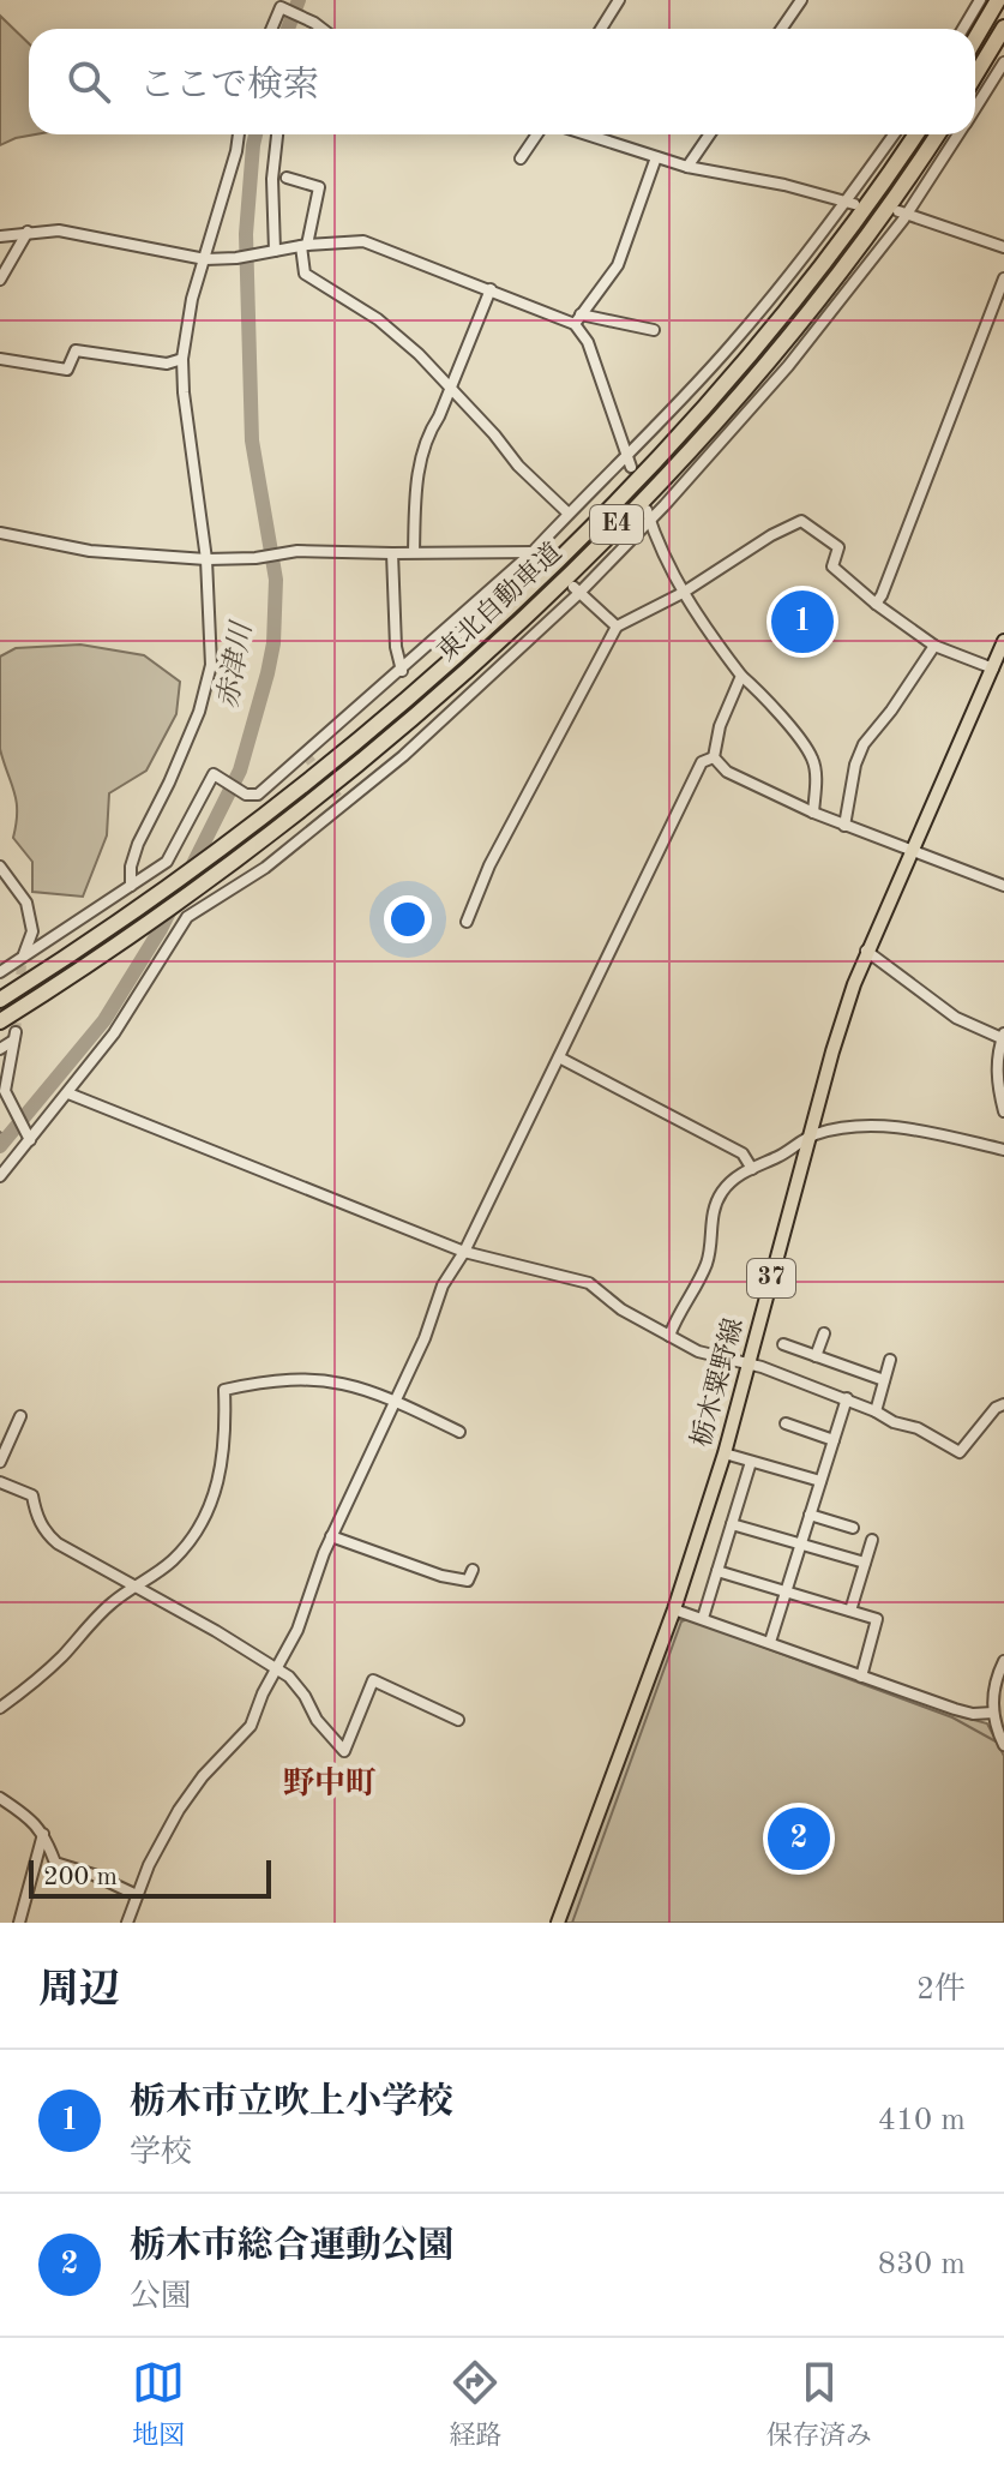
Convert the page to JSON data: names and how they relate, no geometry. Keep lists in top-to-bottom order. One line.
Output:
{"streets":{"highway":["E4","東北自動車道"],"main road":["37","栃木粟野線"]},"districts":["野中町"],"water":["赤津川"],"scale_bar":"200 m","page":{"search":"ここで検索","pins":["1","2"],"scale":"200 m","heading":["周辺","2件"],"list":[{"mark":"1","name":"栃木市立吹上小学校","note":"学校","value":"410 m"},{"mark":"2","name":"栃木市総合運動公園","note":"公園","value":"830 m"}],"nav":["地図","経路","保存済み"]}}
